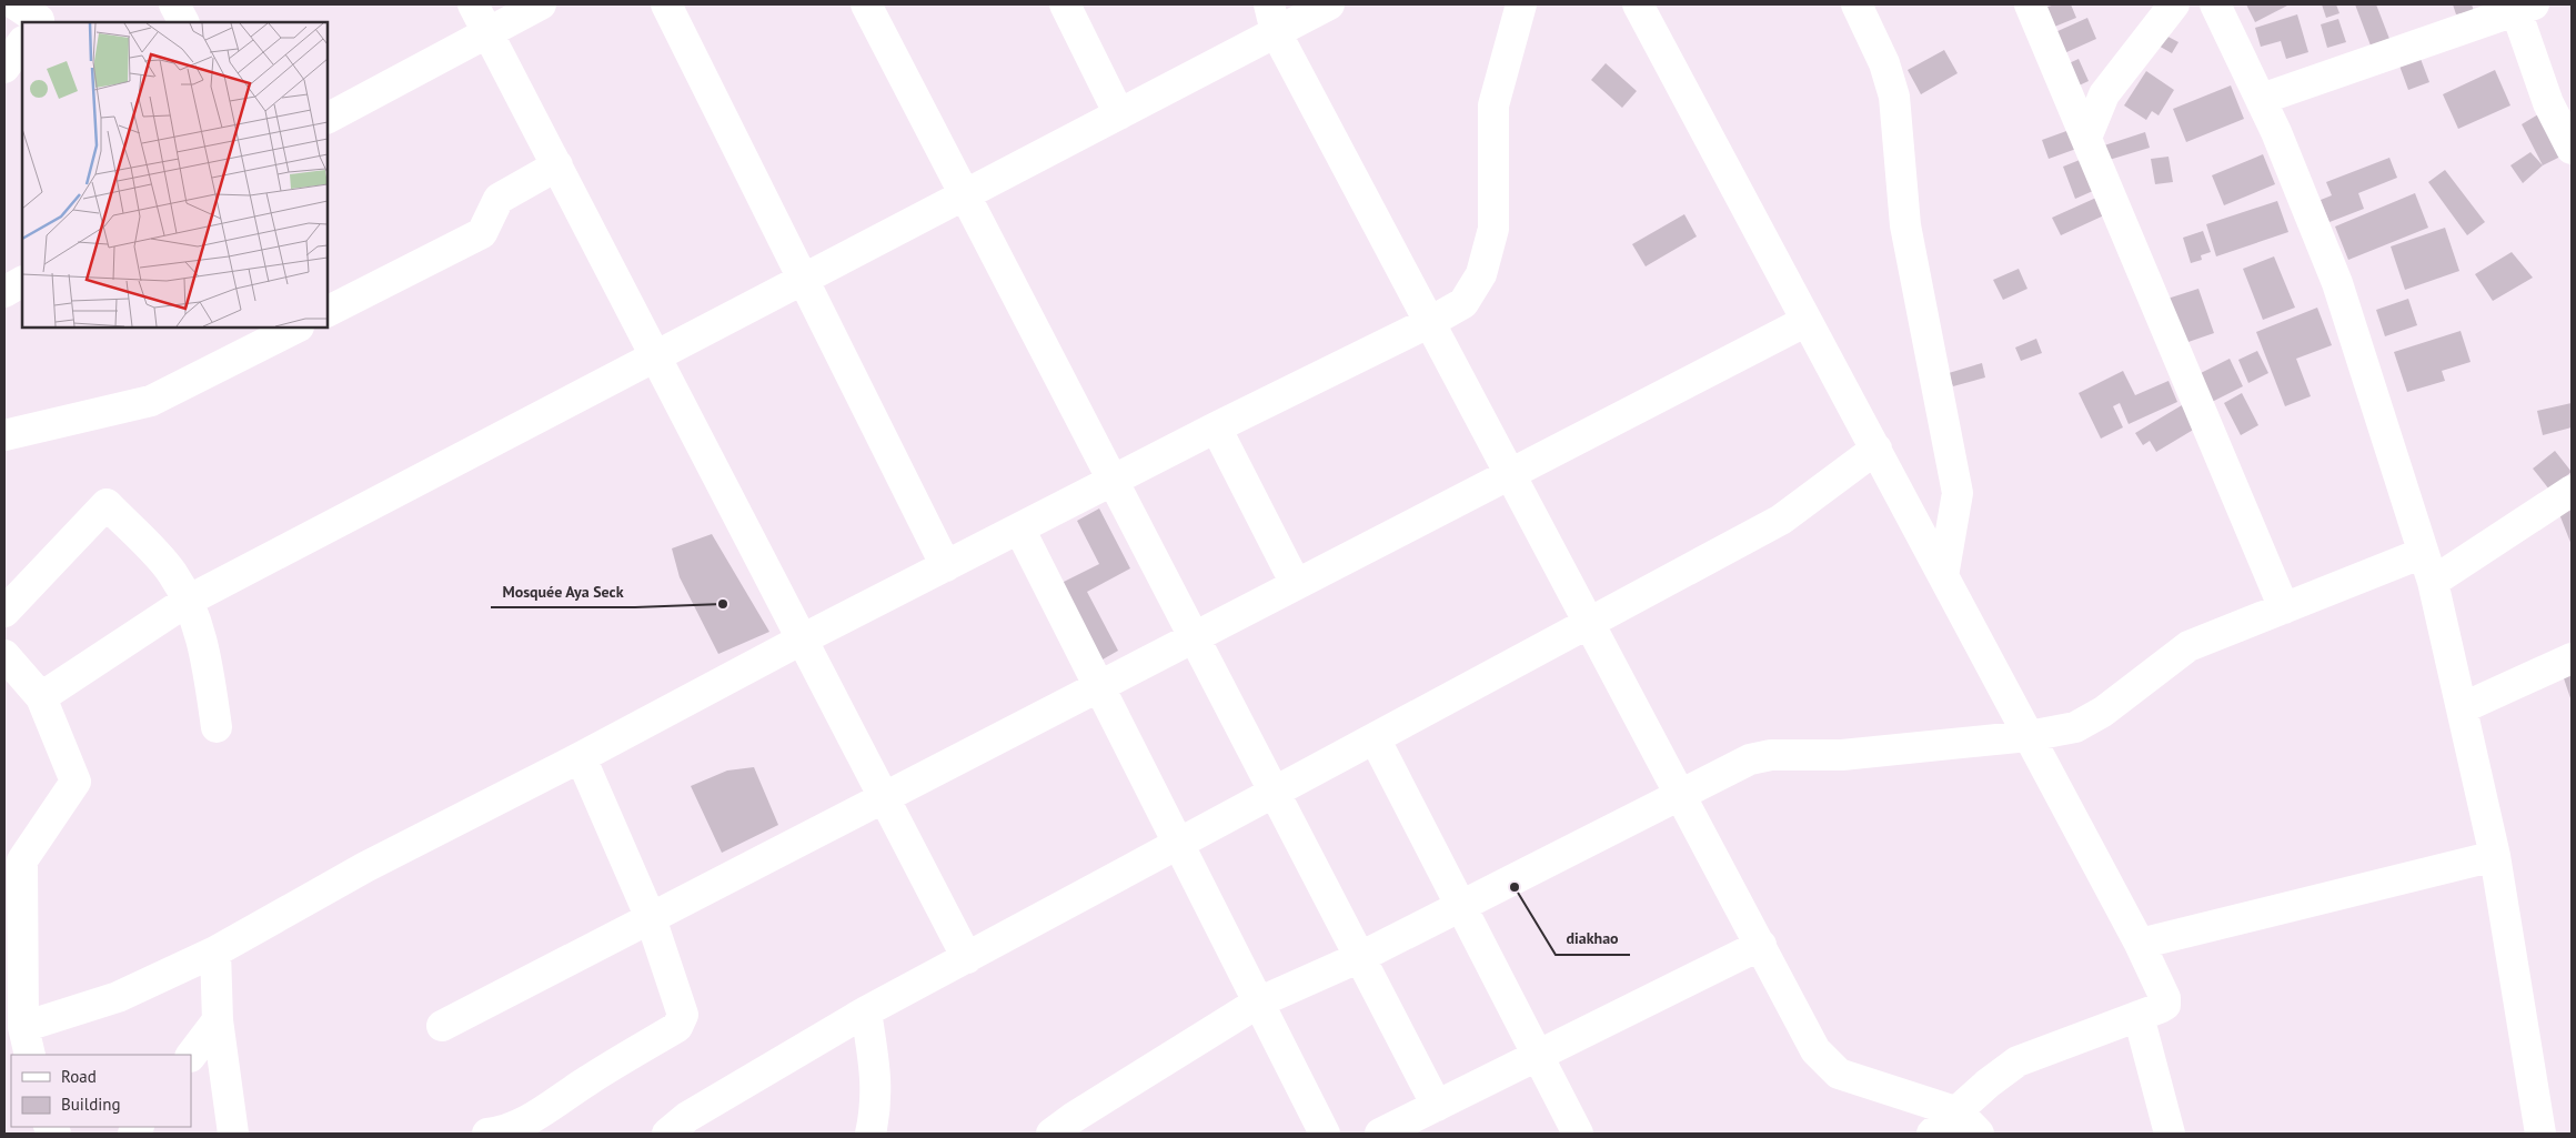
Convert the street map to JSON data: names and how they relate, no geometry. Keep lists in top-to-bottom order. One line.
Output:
{"places":["Mosquée Aya Seck","diakhao"],"legend":["Road","Building"]}
